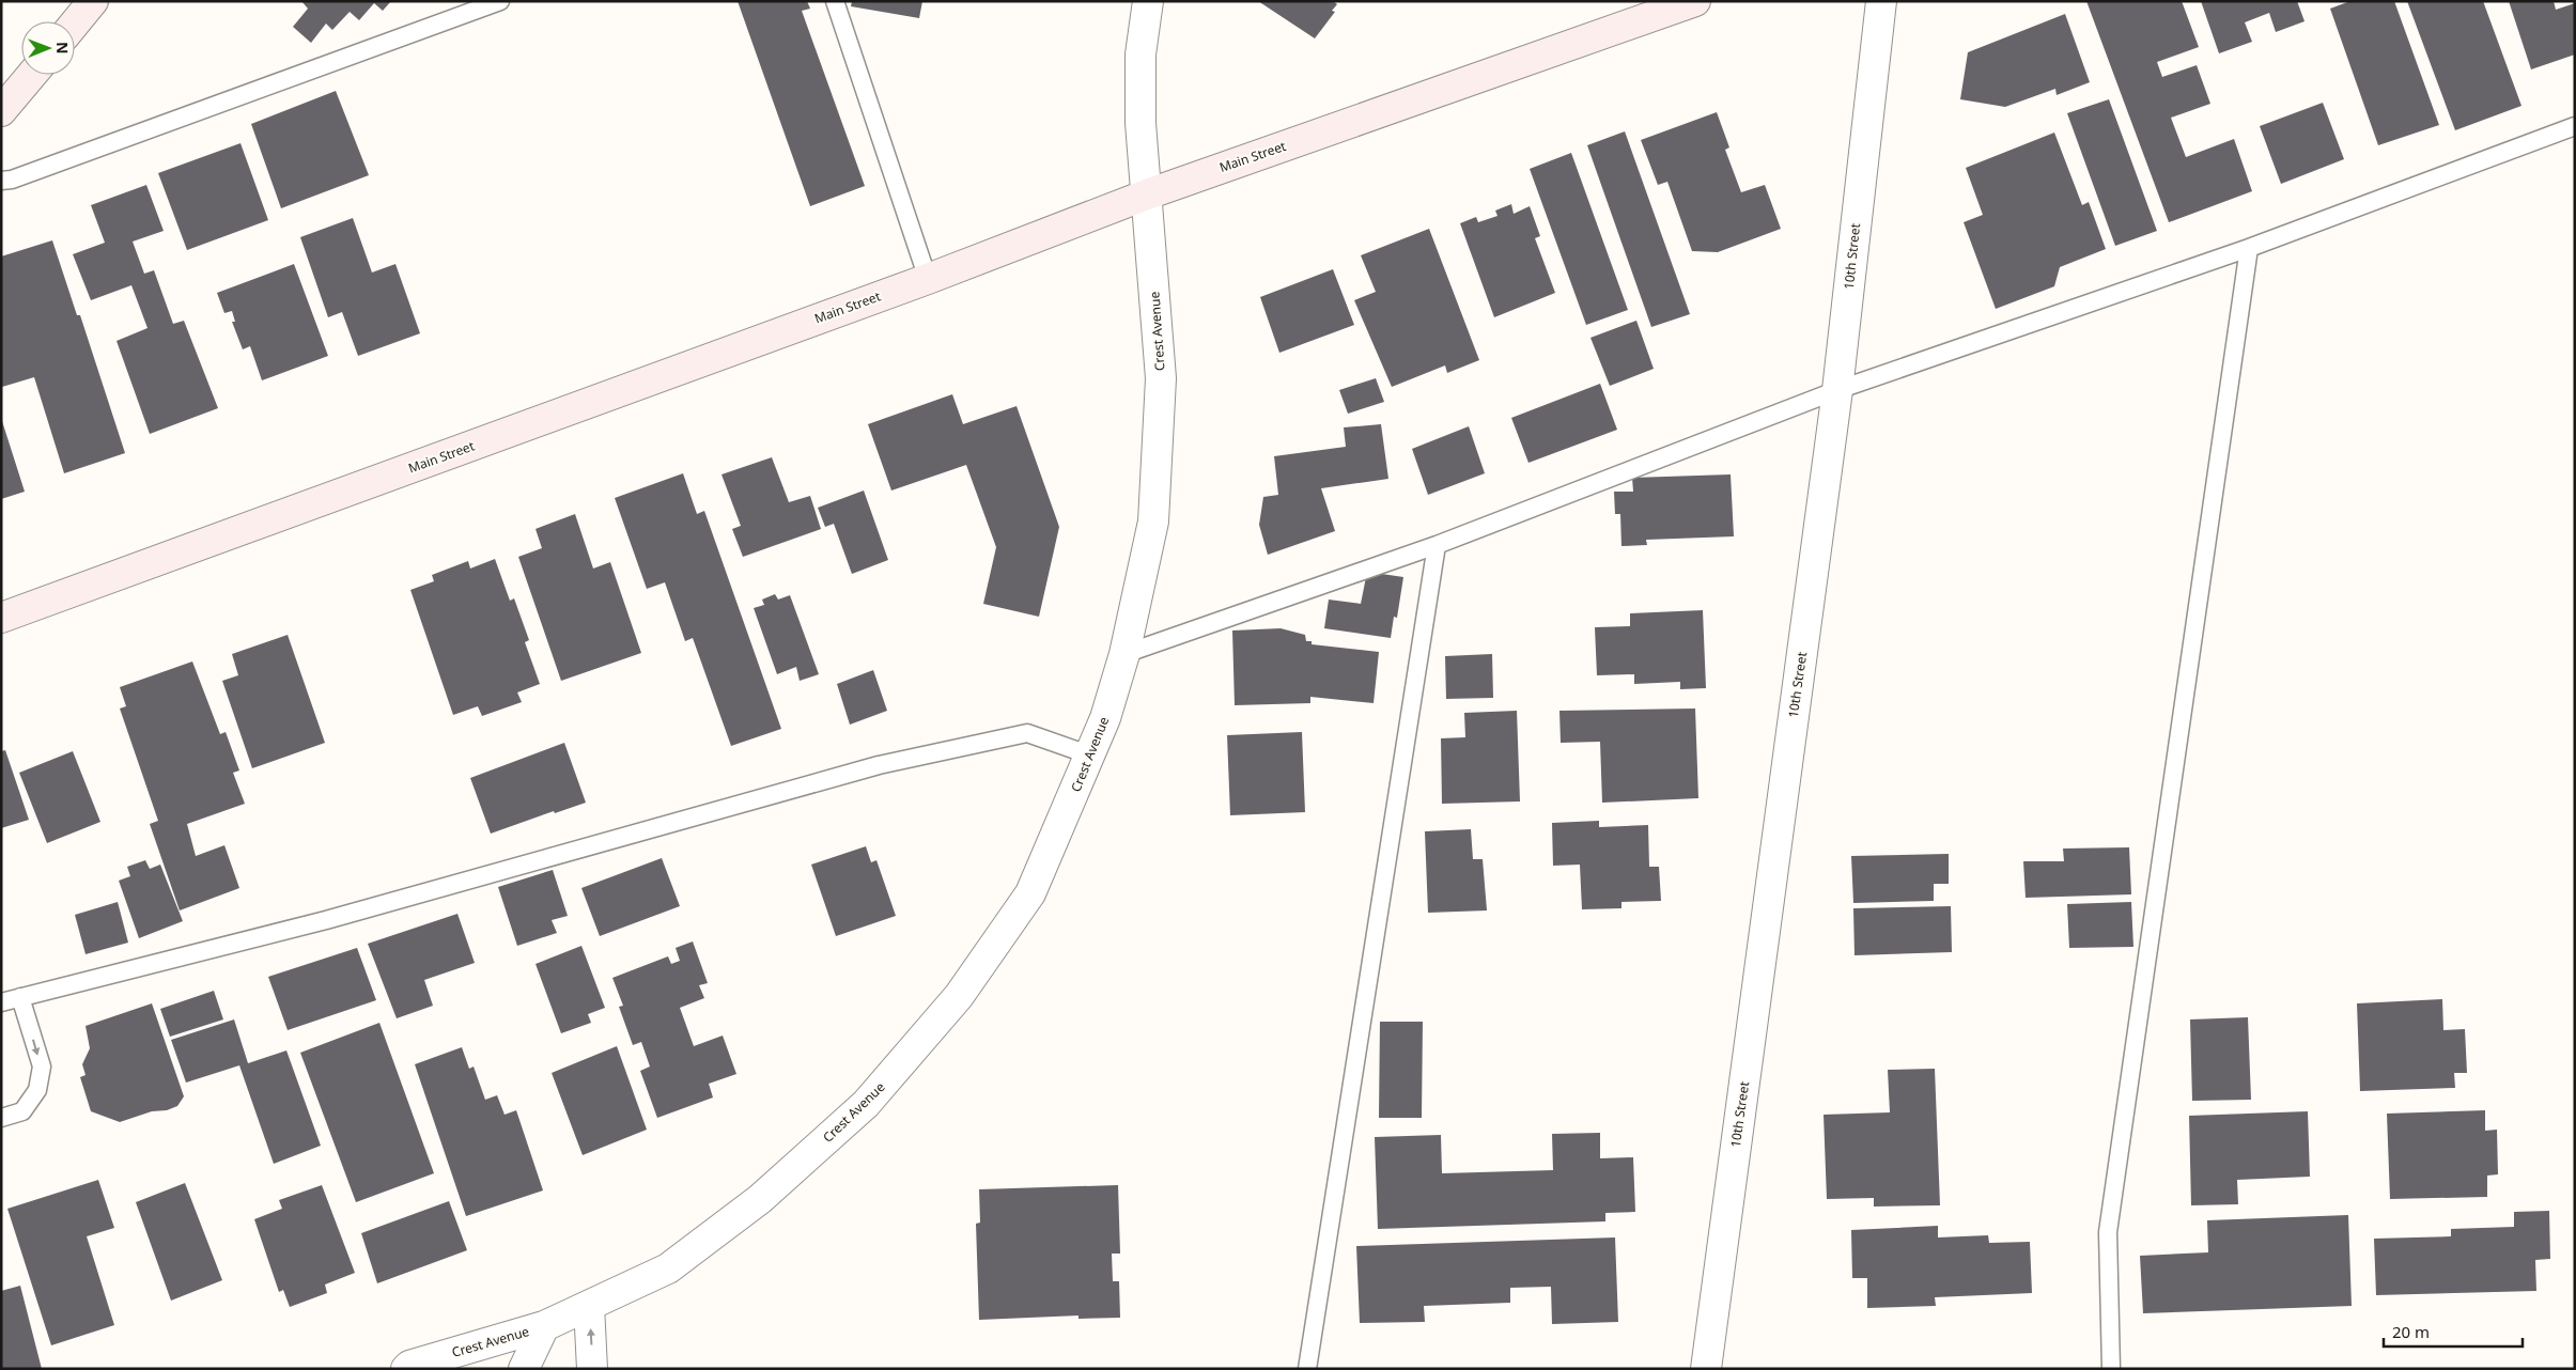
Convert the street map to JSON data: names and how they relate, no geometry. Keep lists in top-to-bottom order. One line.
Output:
{"streets":{"main road":["Main Street"],"street":["10th Street","Crest Avenue"]},"crossings":[["Main Street","Crest Avenue"]],"scale_bar":"20 m","north":"right"}
